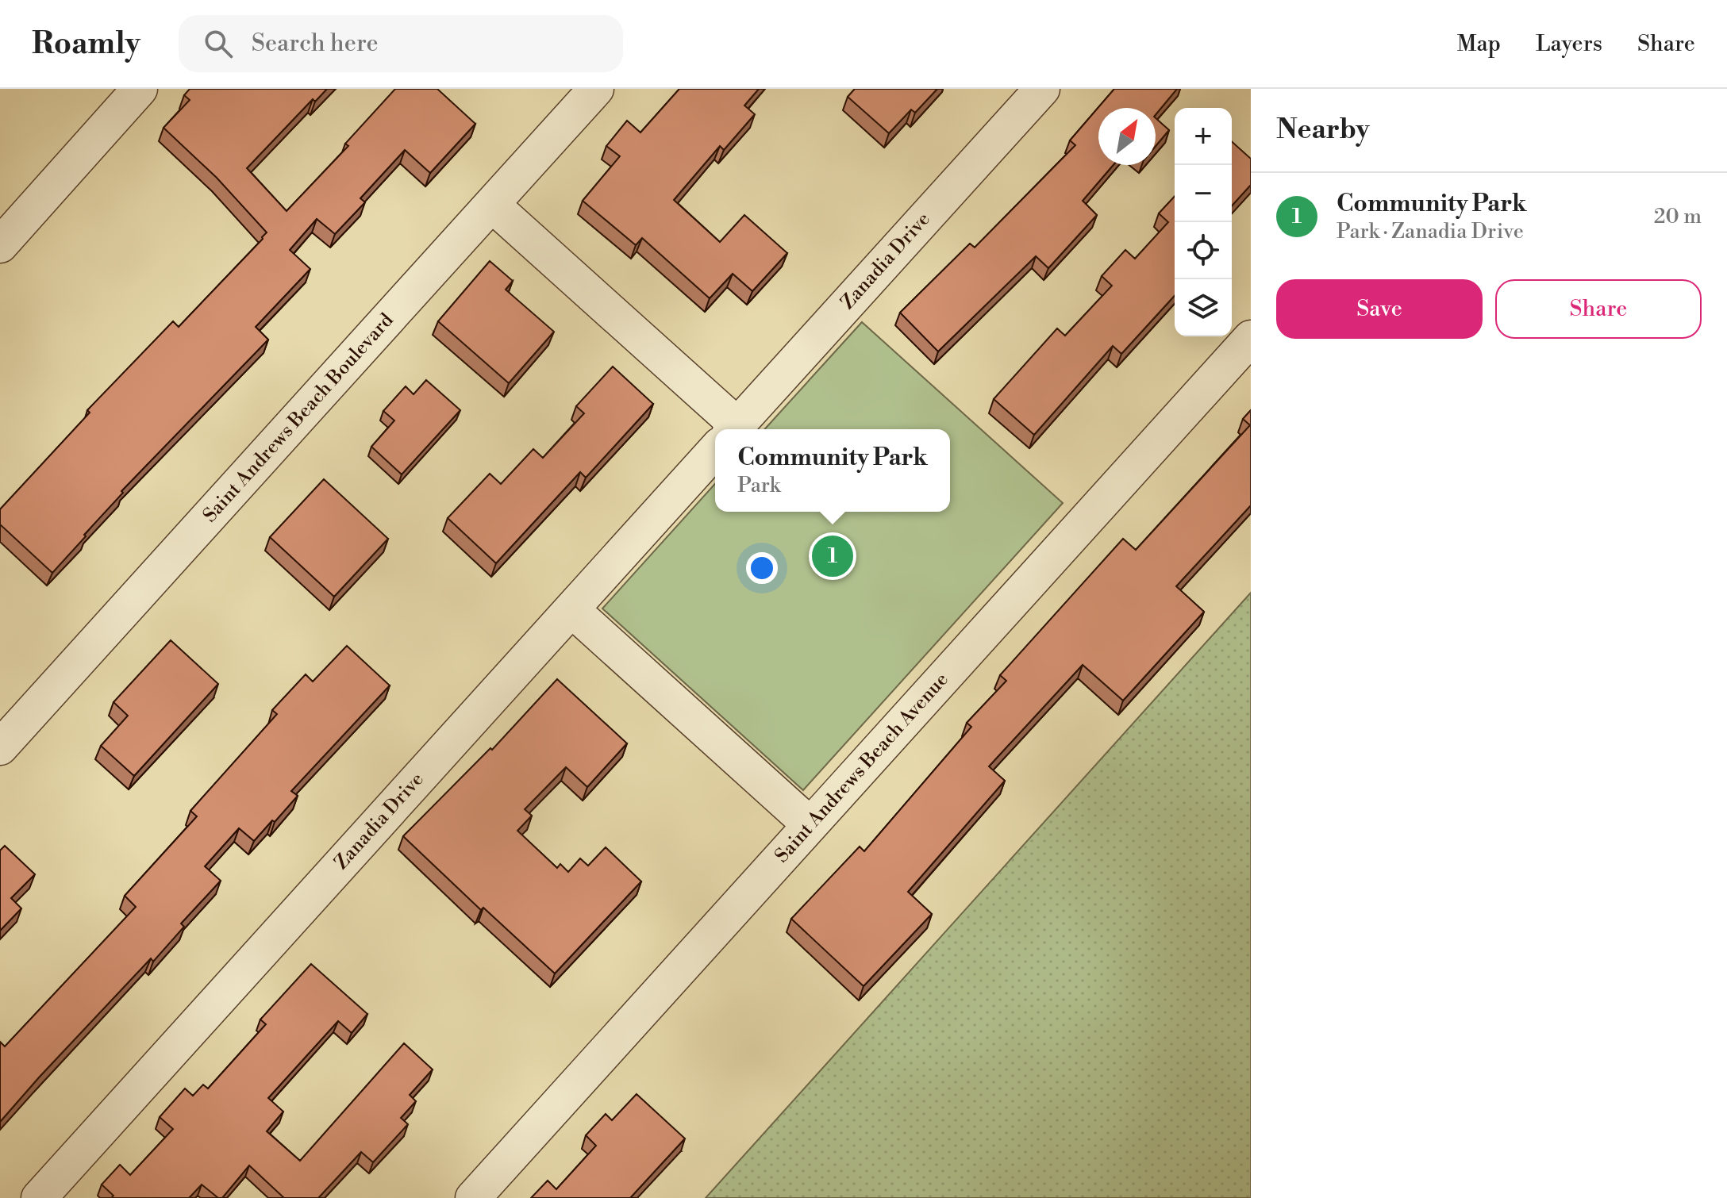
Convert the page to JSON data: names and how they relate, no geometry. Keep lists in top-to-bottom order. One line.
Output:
{"streets":{"street":["Zanadia Drive","Saint Andrews Beach Boulevard","Saint Andrews Beach Avenue"]},"north":"top right","page":{"header":"Roamly","search":"Search here","nav":["Map","Layers","Share"],"heading":"Nearby","map_buttons":["+","−"],"list":[{"mark":"1","name":"Community Park","note":"Park · Zanadia Drive","value":"20 m"}],"buttons":["Save","Share"],"popup":["Community Park","Park"],"pins":"1"}}
